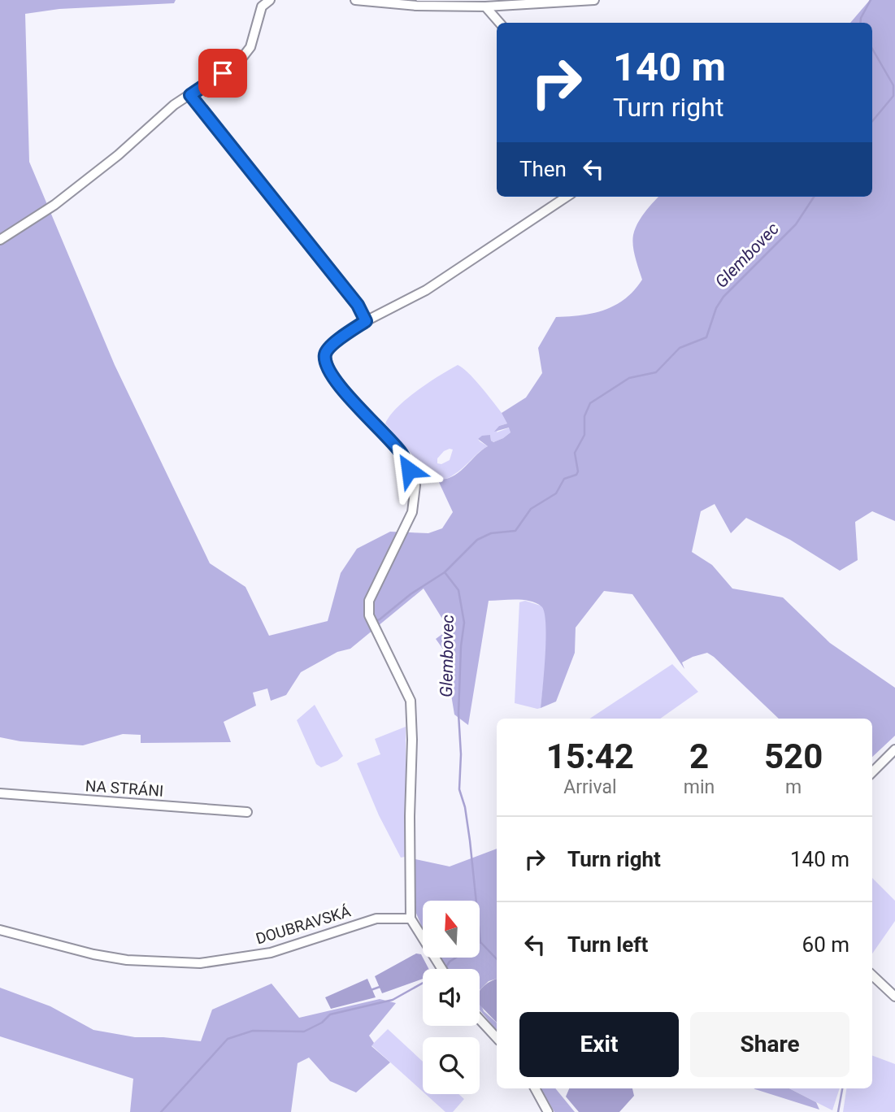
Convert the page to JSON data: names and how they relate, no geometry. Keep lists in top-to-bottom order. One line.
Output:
{"streets":{"street":["NA STRÁNI","DOUBRAVSKÁ"]},"water":["Glembovec"],"north":"top","page":{"turn":["140 m","Turn right"],"then":"Then","eta":["15:42","Arrival","2","min","520","m"],"list":[{"name":"Turn right","value":"140 m"},{"name":"Turn left","value":"60 m"}],"buttons":["Exit","Share"]}}
